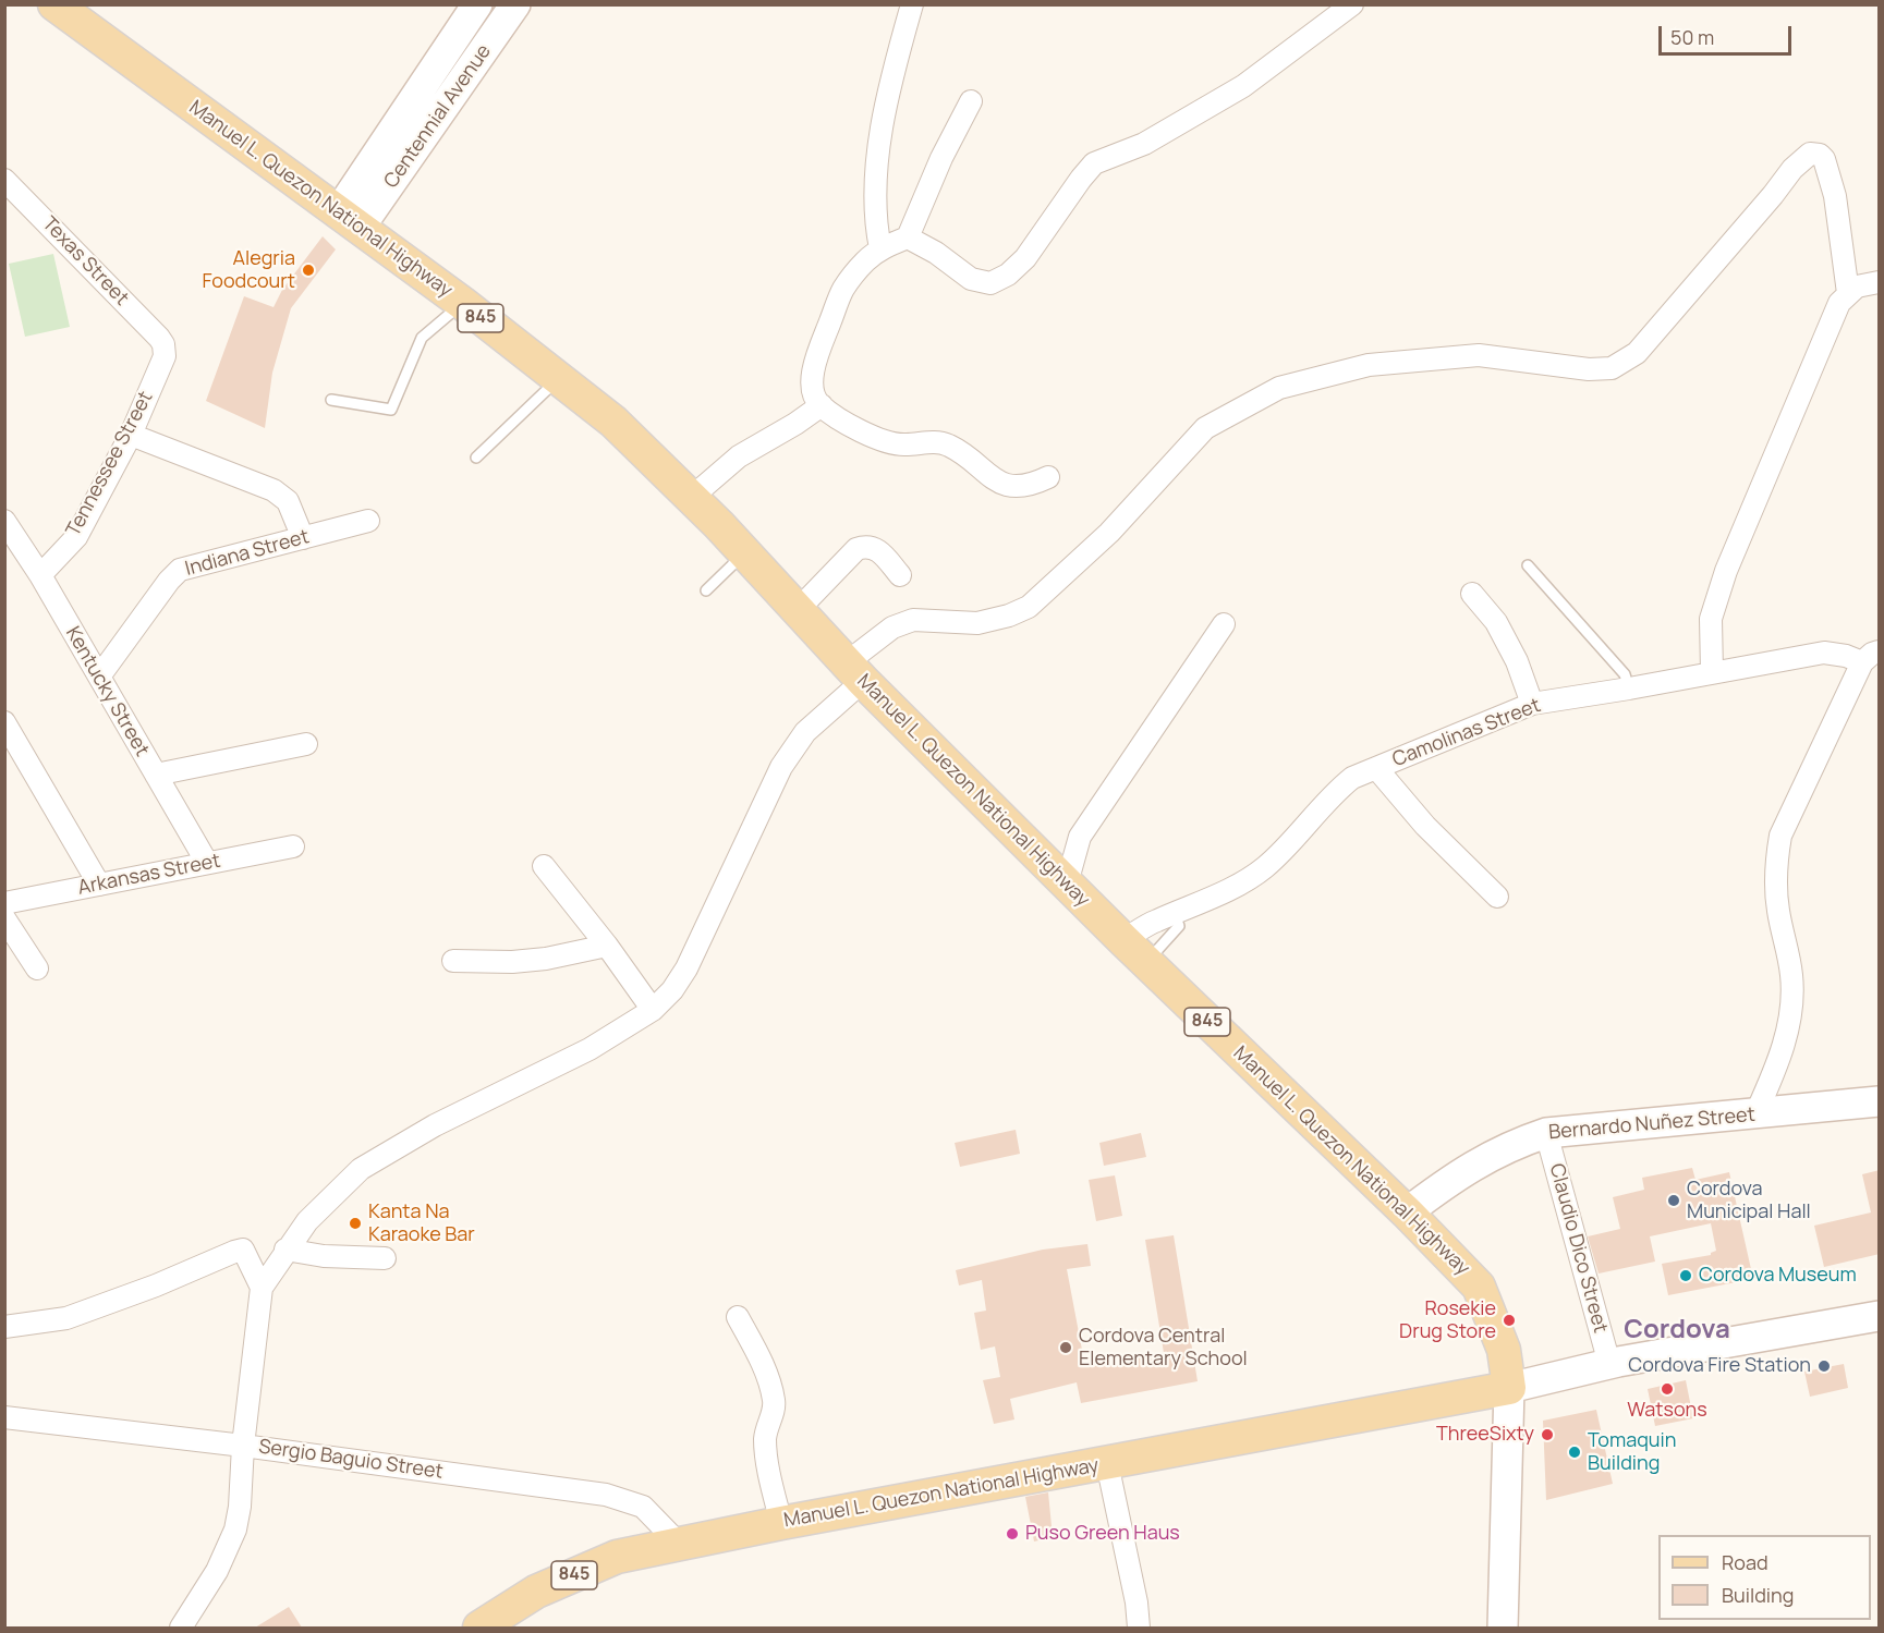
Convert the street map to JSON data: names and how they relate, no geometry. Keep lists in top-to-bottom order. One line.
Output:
{"streets":{"main road":["Manuel L. Quezon National Highway","845"],"street":["Centennial Avenue","Texas Street","Tennessee Street","Indiana Street","Kentucky Street","Camolinas Street","Arkansas Street","Bernardo Nuñez Street","Claudio Dico Street","Sergio Baguio Street"]},"crossings":[["Centennial Avenue","Manuel L. Quezon National Highway"],["Manuel L. Quezon National Highway","Camolinas Street"],["Manuel L. Quezon National Highway","Bernardo Nuñez Street"],["Manuel L. Quezon National Highway","Sergio Baguio Street"],["Texas Street","Tennessee Street"],["Tennessee Street","Kentucky Street"],["Indiana Street","Kentucky Street"],["Kentucky Street","Arkansas Street"],["Bernardo Nuñez Street","Claudio Dico Street"]],"districts":["Cordova"],"places":["Alegria Foodcourt","Cordova Municipal Hall","Kanta Na Karaoke Bar","Cordova Museum","Rosekie Drug Store","Cordova Central Elementary School","Cordova Fire Station","Watsons","ThreeSixty","Tomaquin Building","Puso Green Haus"],"legend":["Road","Building"],"scale_bar":"50 m"}
